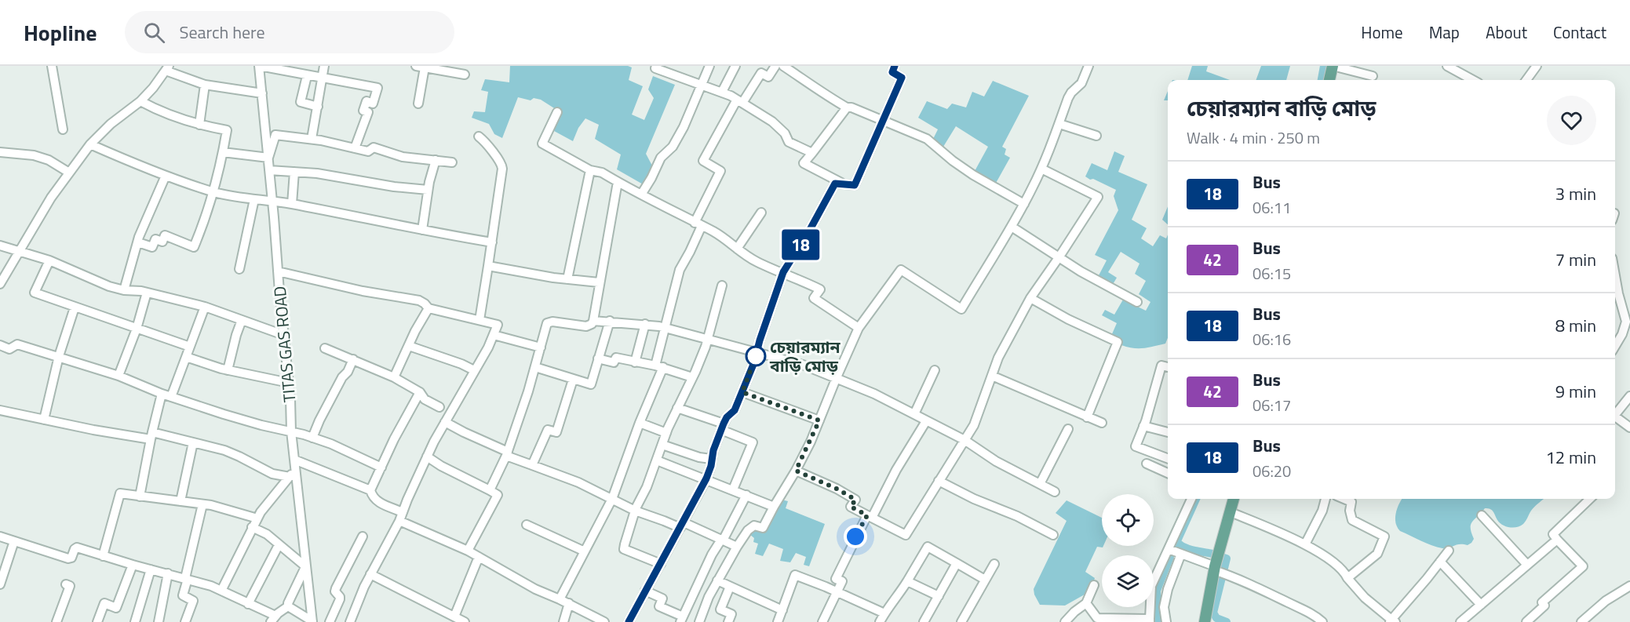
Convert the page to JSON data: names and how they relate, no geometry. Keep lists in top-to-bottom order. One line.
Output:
{"streets":{"street":["TITAS GAS ROAD"]},"places":["চেয়ারম্যান বাড়ি মোড়"],"lines":["bus line 18"],"page":{"header":"Hopline","search":"Search here","nav":["Home","Map","About","Contact"],"on_map":"18","heading":["চেয়ারম্যান বাড়ি মোড়","Walk · 4 min · 250 m"],"list":[{"mark":"18","name":"Bus","note":"06:11","value":"3 min"},{"mark":"42","name":"Bus","note":"06:15","value":"7 min"},{"mark":"18","name":"Bus","note":"06:16","value":"8 min"},{"mark":"42","name":"Bus","note":"06:17","value":"9 min"},{"mark":"18","name":"Bus","note":"06:20","value":"12 min"}]}}
